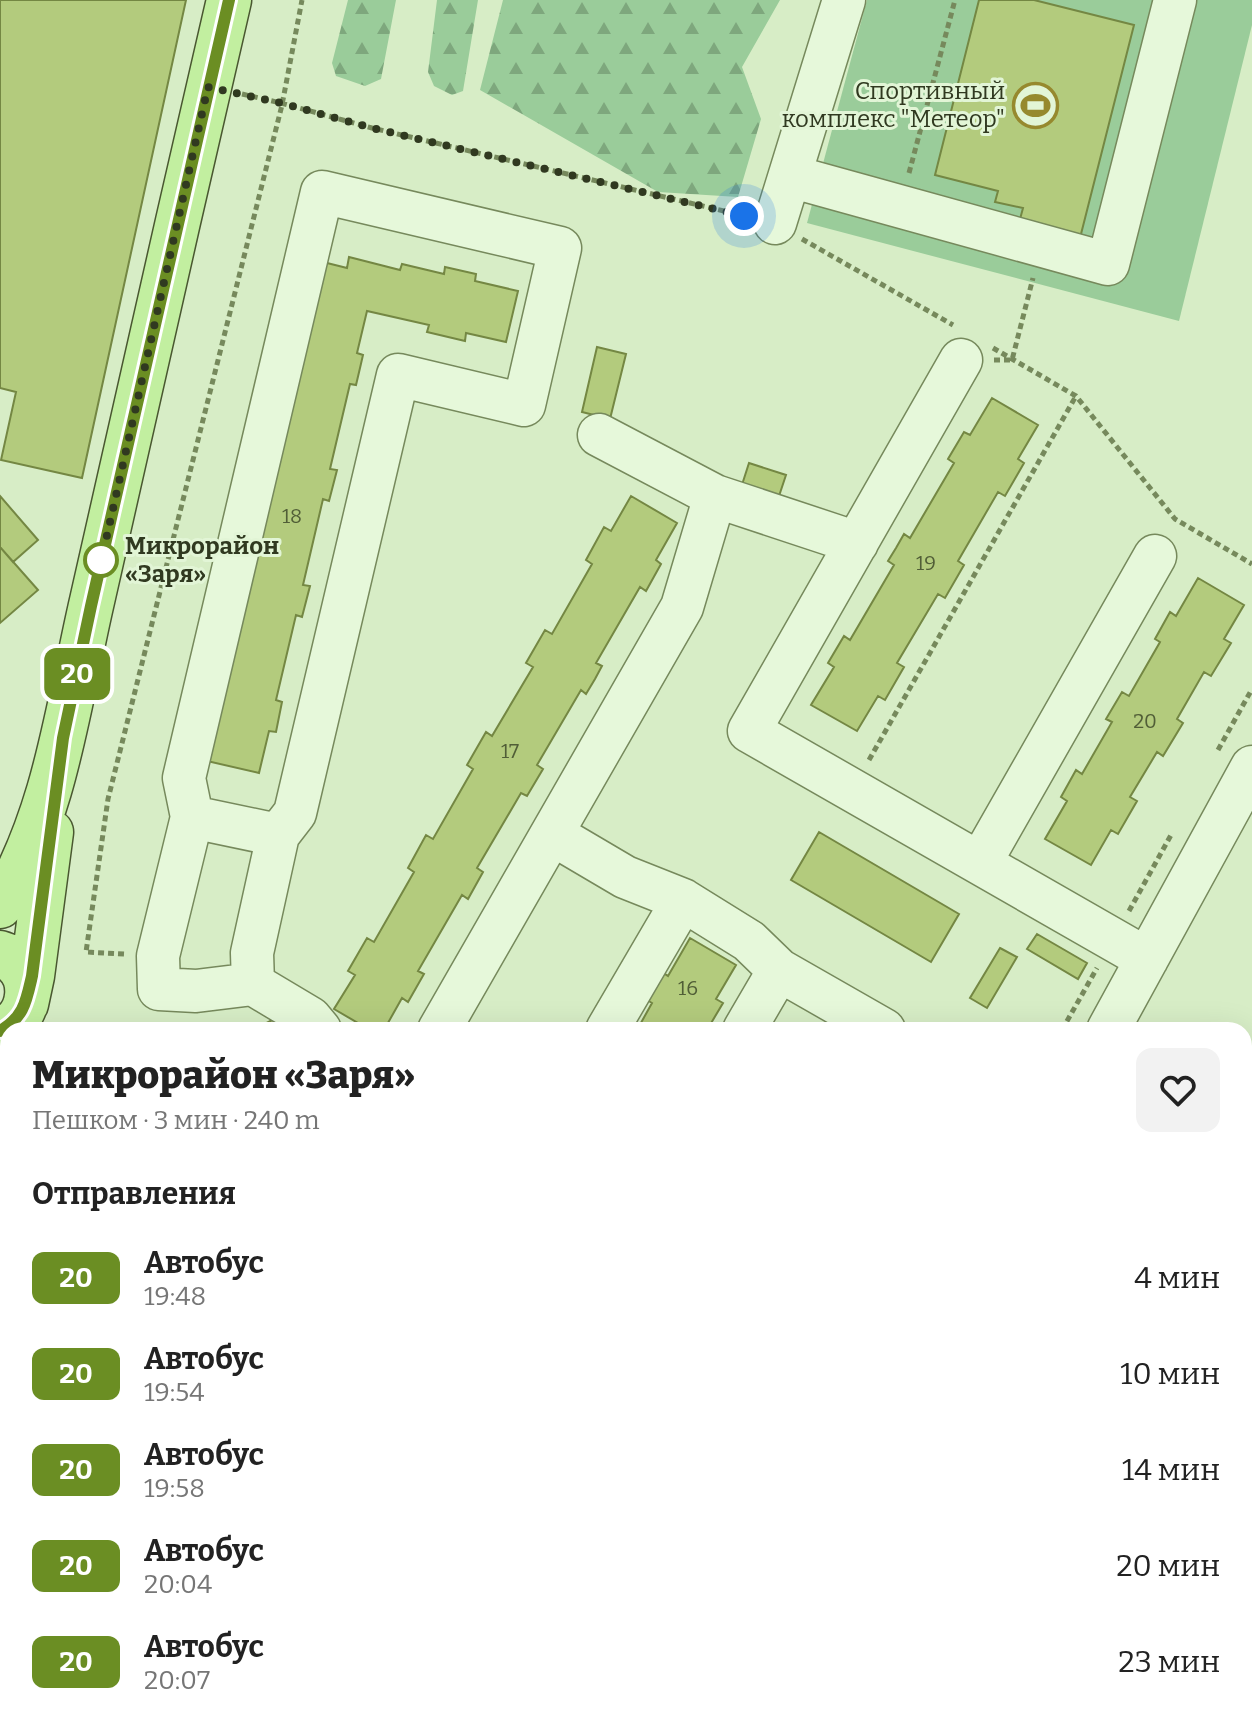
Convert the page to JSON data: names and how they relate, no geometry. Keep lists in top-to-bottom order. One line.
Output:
{"places":{"sports":["Спортивный комплекс \"Метеор\""],"other":["Микрорайон «Заря»"]},"lines":["bus line 20"],"house_numbers":["18","19","20","17","16"],"page":{"on_map":"20","heading":[["Микрорайон «Заря»","Пешком · 3 мин · 240 m"],"Отправления"],"list":[{"mark":"20","name":"Автобус","note":"19:48","value":"4 мин"},{"mark":"20","name":"Автобус","note":"19:54","value":"10 мин"},{"mark":"20","name":"Автобус","note":"19:58","value":"14 мин"},{"mark":"20","name":"Автобус","note":"20:04","value":"20 мин"},{"mark":"20","name":"Автобус","note":"20:07","value":"23 мин"}]}}
